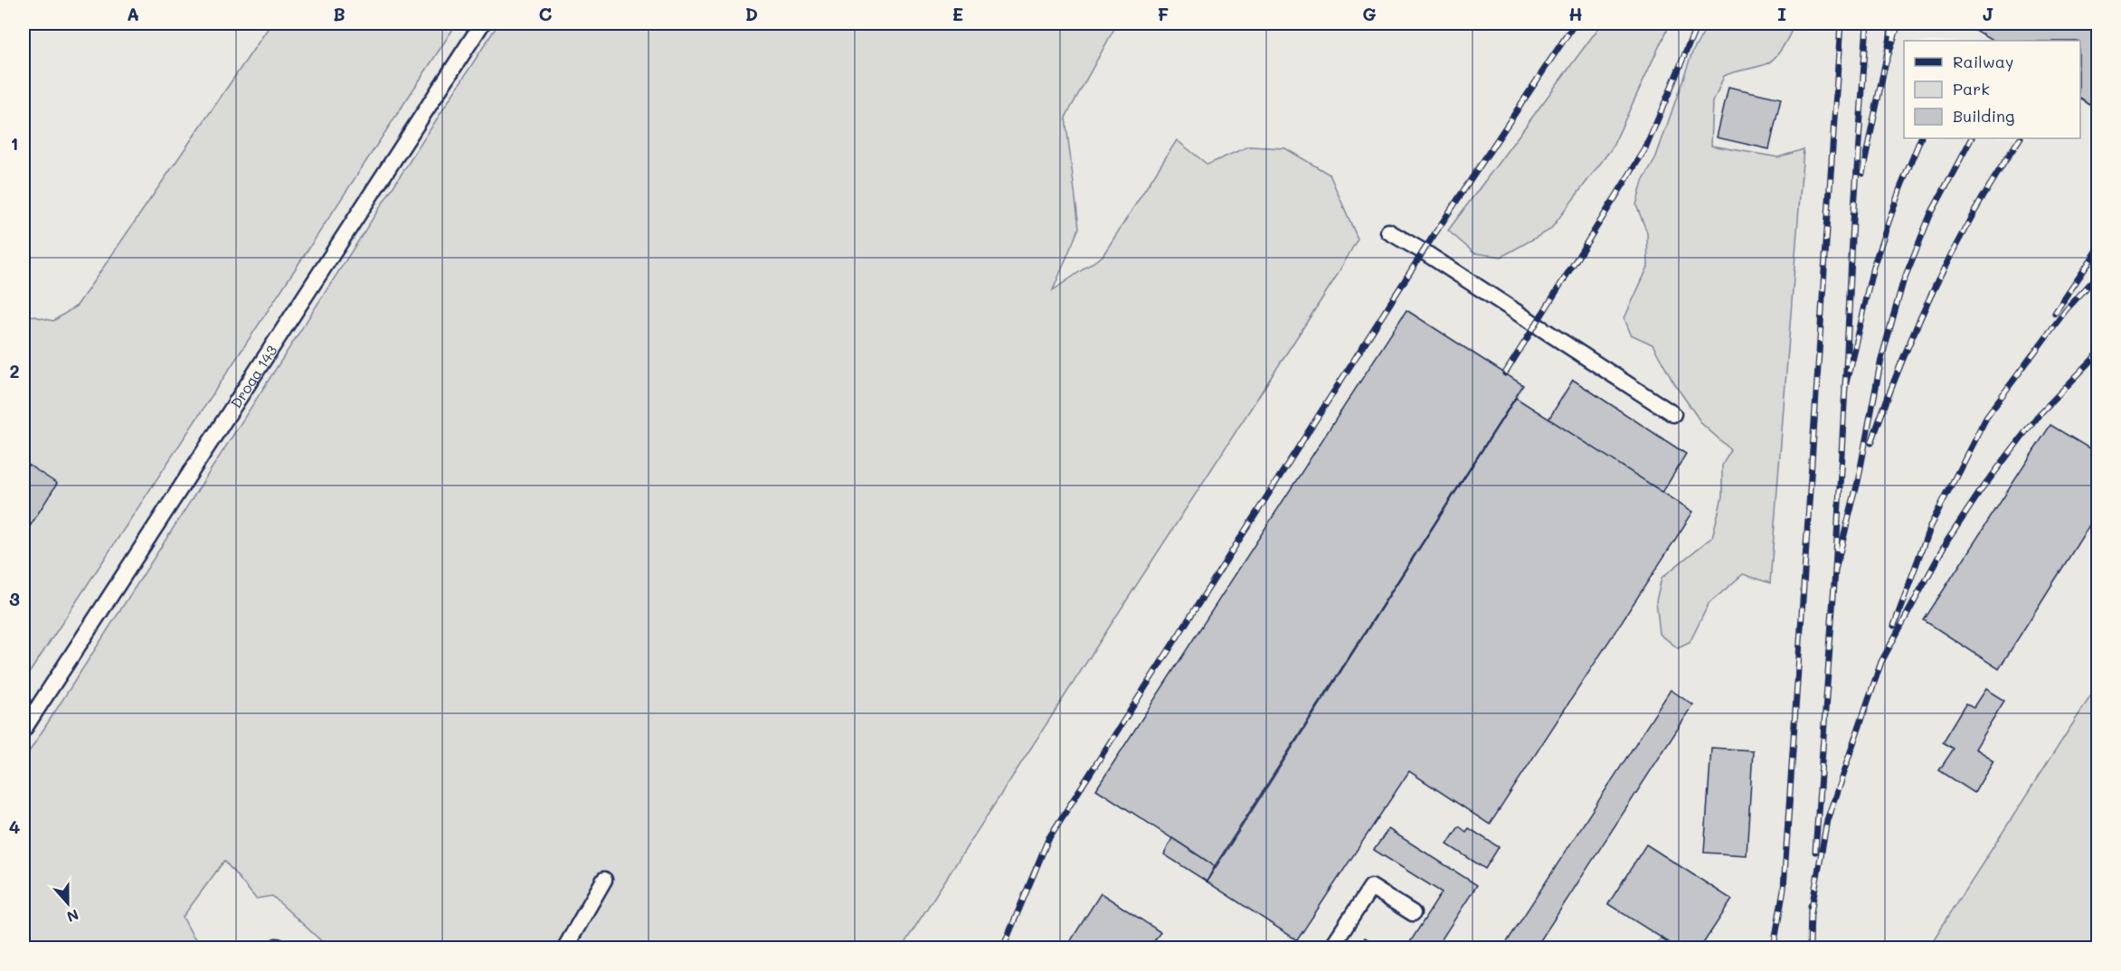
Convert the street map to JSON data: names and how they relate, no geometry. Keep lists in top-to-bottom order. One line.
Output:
{"streets":{"lane":["Droga 143"]},"legend":["Railway","Park","Building"],"north":"bottom","grid":{"columns":["A","B","C","D","E","F","G","H","I","J"],"rows":["1","2","3","4"]}}
